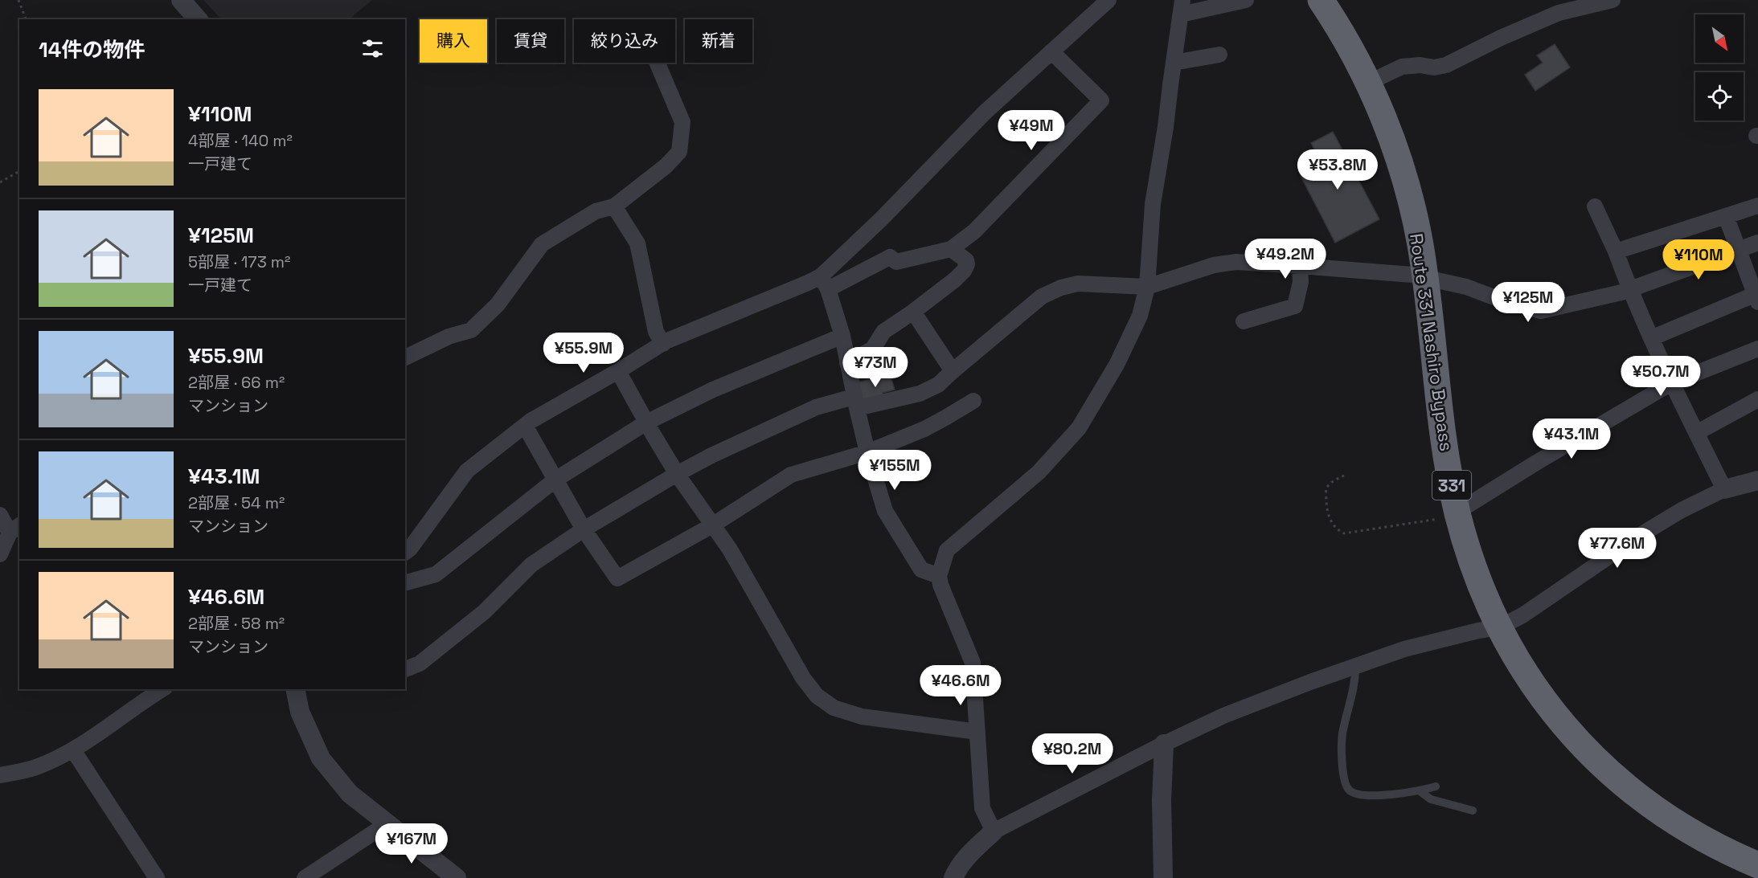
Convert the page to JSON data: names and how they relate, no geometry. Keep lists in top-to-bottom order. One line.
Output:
{"streets":{"highway":["Route 331 Nashiro Bypass","331"]},"north":"bottom right","page":{"chip":["購入","賃貸","絞り込み","新着"],"heading":"14件の物件","list":[{"name":"¥110M","note":"4部屋 · 140 m² · 一戸建て"},{"name":"¥125M","note":"5部屋 · 173 m² · 一戸建て"},{"name":"¥55.9M","note":"2部屋 · 66 m² · マンション"},{"name":"¥43.1M","note":"2部屋 · 54 m² · マンション"},{"name":"¥46.6M","note":"2部屋 · 58 m² · マンション"}],"price":["¥49M","¥53.8M","¥49.2M","¥110M","¥125M","¥55.9M","¥73M","¥50.7M","¥43.1M","¥155M","¥77.6M","¥46.6M","¥80.2M","¥167M"]}}
